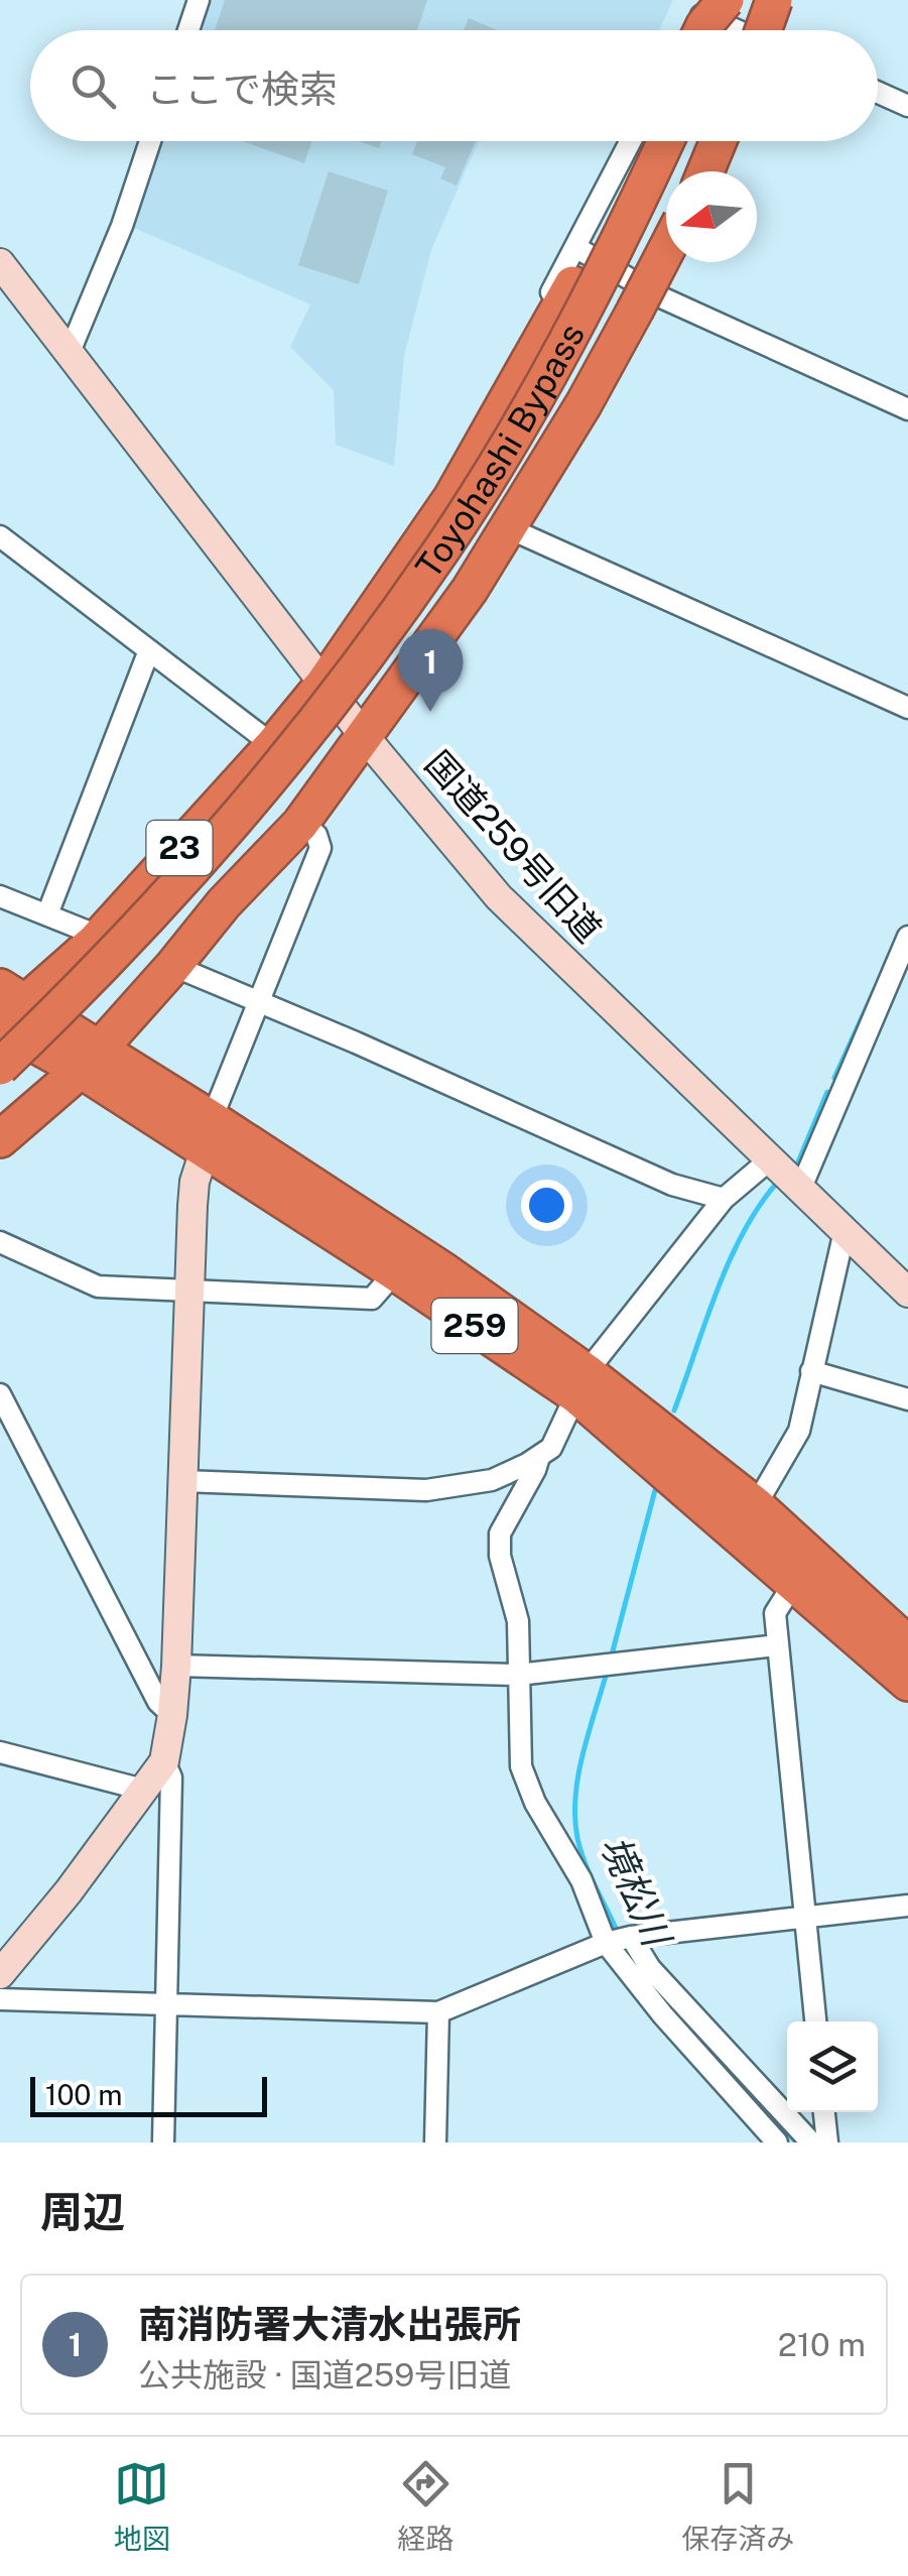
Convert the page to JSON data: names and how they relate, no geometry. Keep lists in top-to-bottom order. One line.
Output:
{"streets":{"highway":["Toyohashi Bypass","23","259"],"street":["国道259号旧道"]},"crossings":[["国道259号旧道","23"],["23","259"]],"water":["境松川"],"scale_bar":"100 m","north":"left","page":{"search":"ここで検索","pins":"1","scale":"100 m","heading":"周辺","list":[{"mark":"1","name":"南消防署大清水出張所","note":"公共施設 · 国道259号旧道","value":"210 m"}],"nav":["地図","経路","保存済み"]}}
